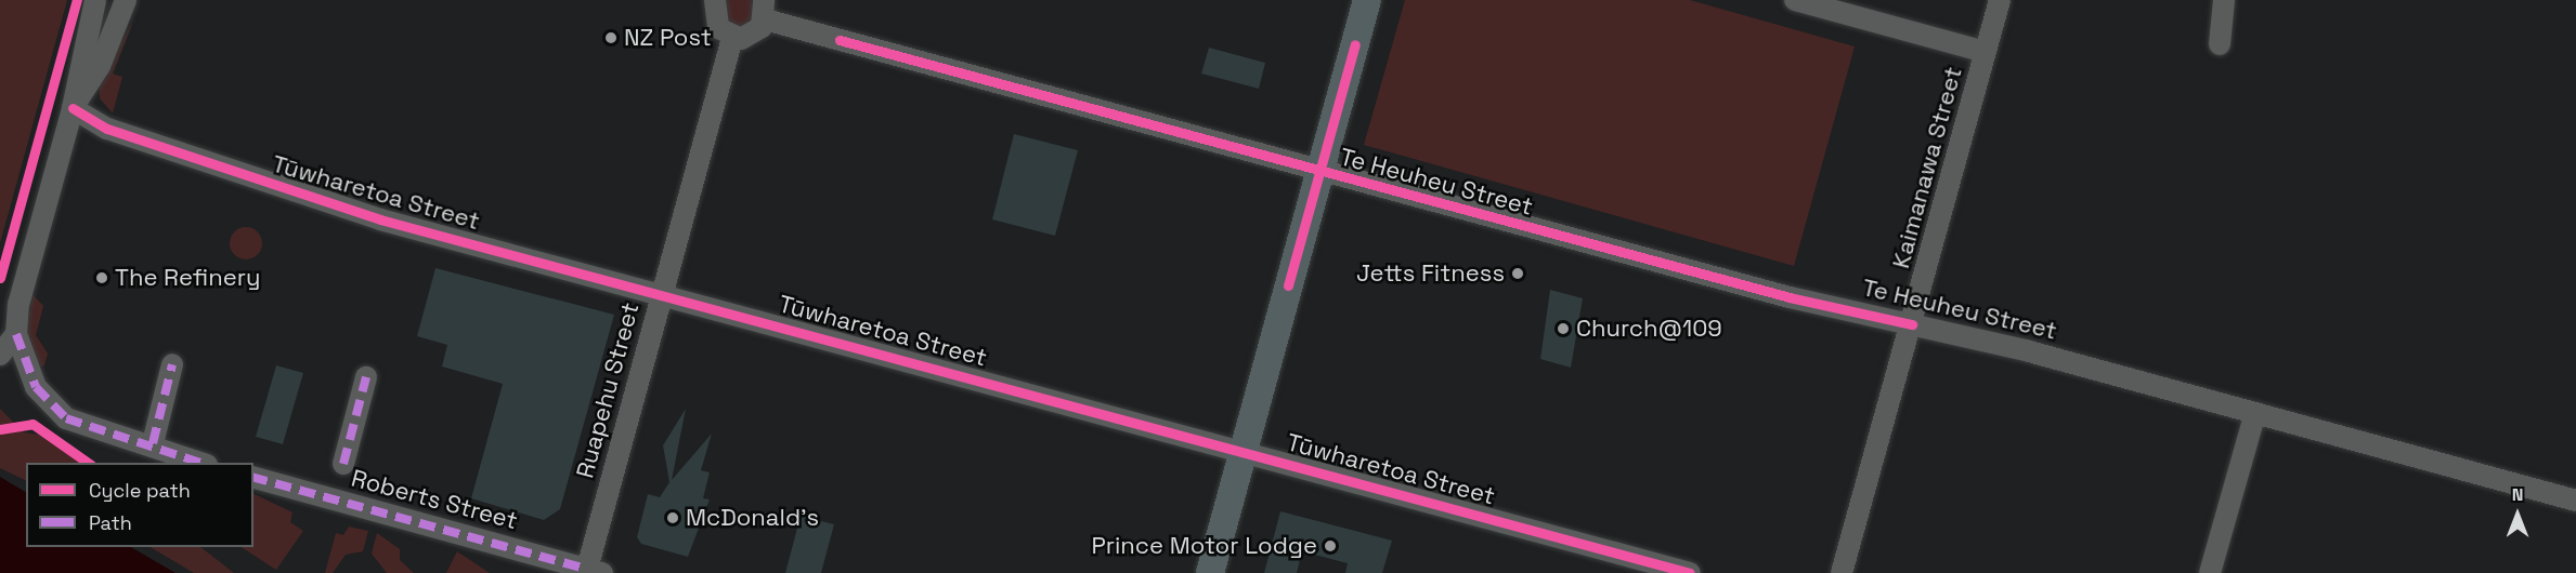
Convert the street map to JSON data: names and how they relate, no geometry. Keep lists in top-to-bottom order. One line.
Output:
{"streets":{"street":["Kaimanawa Street","Te Heuheu Street","Tūwharetoa Street","Ruapehu Street","Roberts Street"]},"crossings":[["Kaimanawa Street","Te Heuheu Street"],["Tūwharetoa Street","Ruapehu Street"],["Ruapehu Street","Roberts Street"]],"places":["NZ Post","Jetts Fitness","The Refinery","Church@109","McDonald's","Prince Motor Lodge"],"legend":["Cycle path","Path"],"north":"top"}
